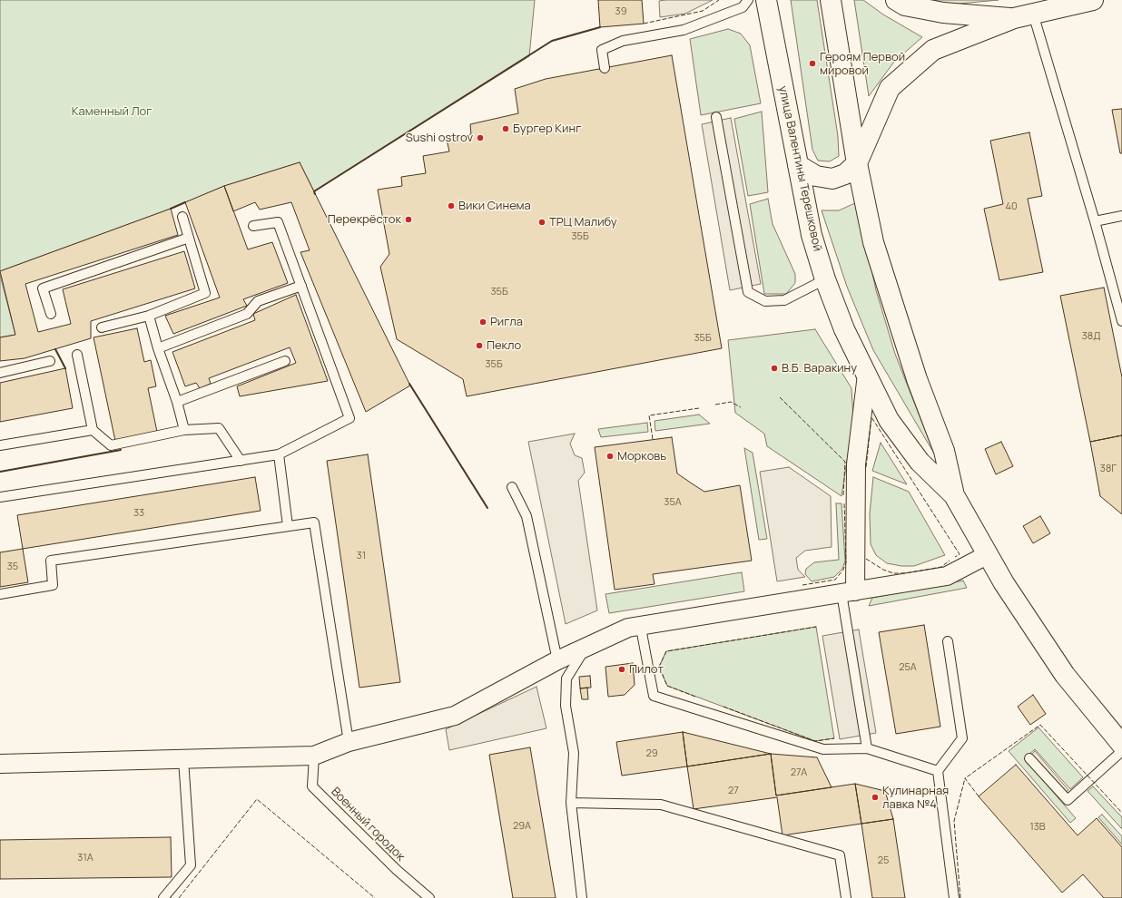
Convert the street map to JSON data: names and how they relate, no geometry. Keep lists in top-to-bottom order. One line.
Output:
{"streets":{"main road":["улица Валентины Терешковой"],"lane":["Военный городок"]},"parks":["Каменный Лог"],"places":["Героям Первой мировой","Бургер Кинг","Sushi ostrov","Вики Синема","Перекрёсток","ТРЦ Малибу","Ригла","Пекло","В.Б. Варакину","Морковь","Пилот","Кулинарная лавка №4"],"house_numbers":["39","40","35Б","35Б","38Д","35Б","35Б","38Г","35А","33","31","35","25А","29","27А","27","29А","13В","31А","25"]}
